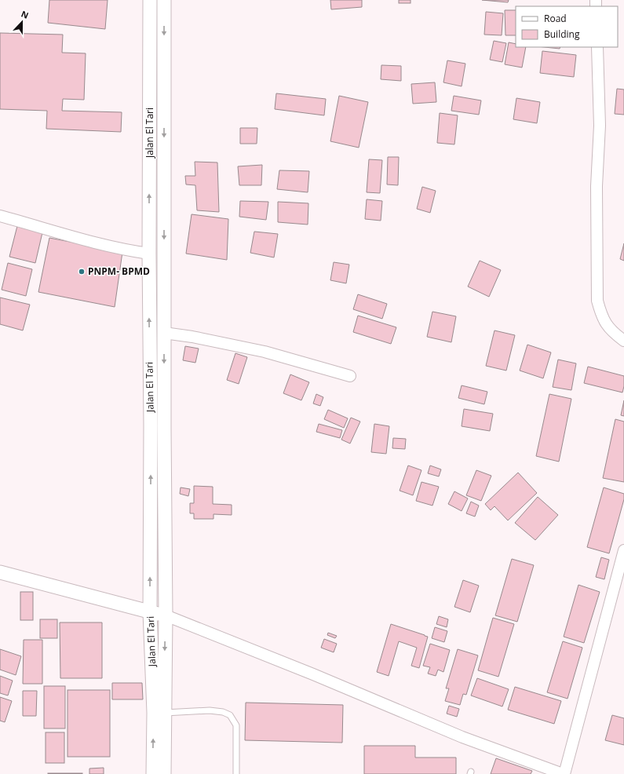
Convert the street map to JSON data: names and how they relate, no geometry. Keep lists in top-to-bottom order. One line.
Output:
{"streets":{"street":["Jalan El Tari"]},"places":["PNPM- BPMD"],"legend":["Road","Building"],"north":"top"}
